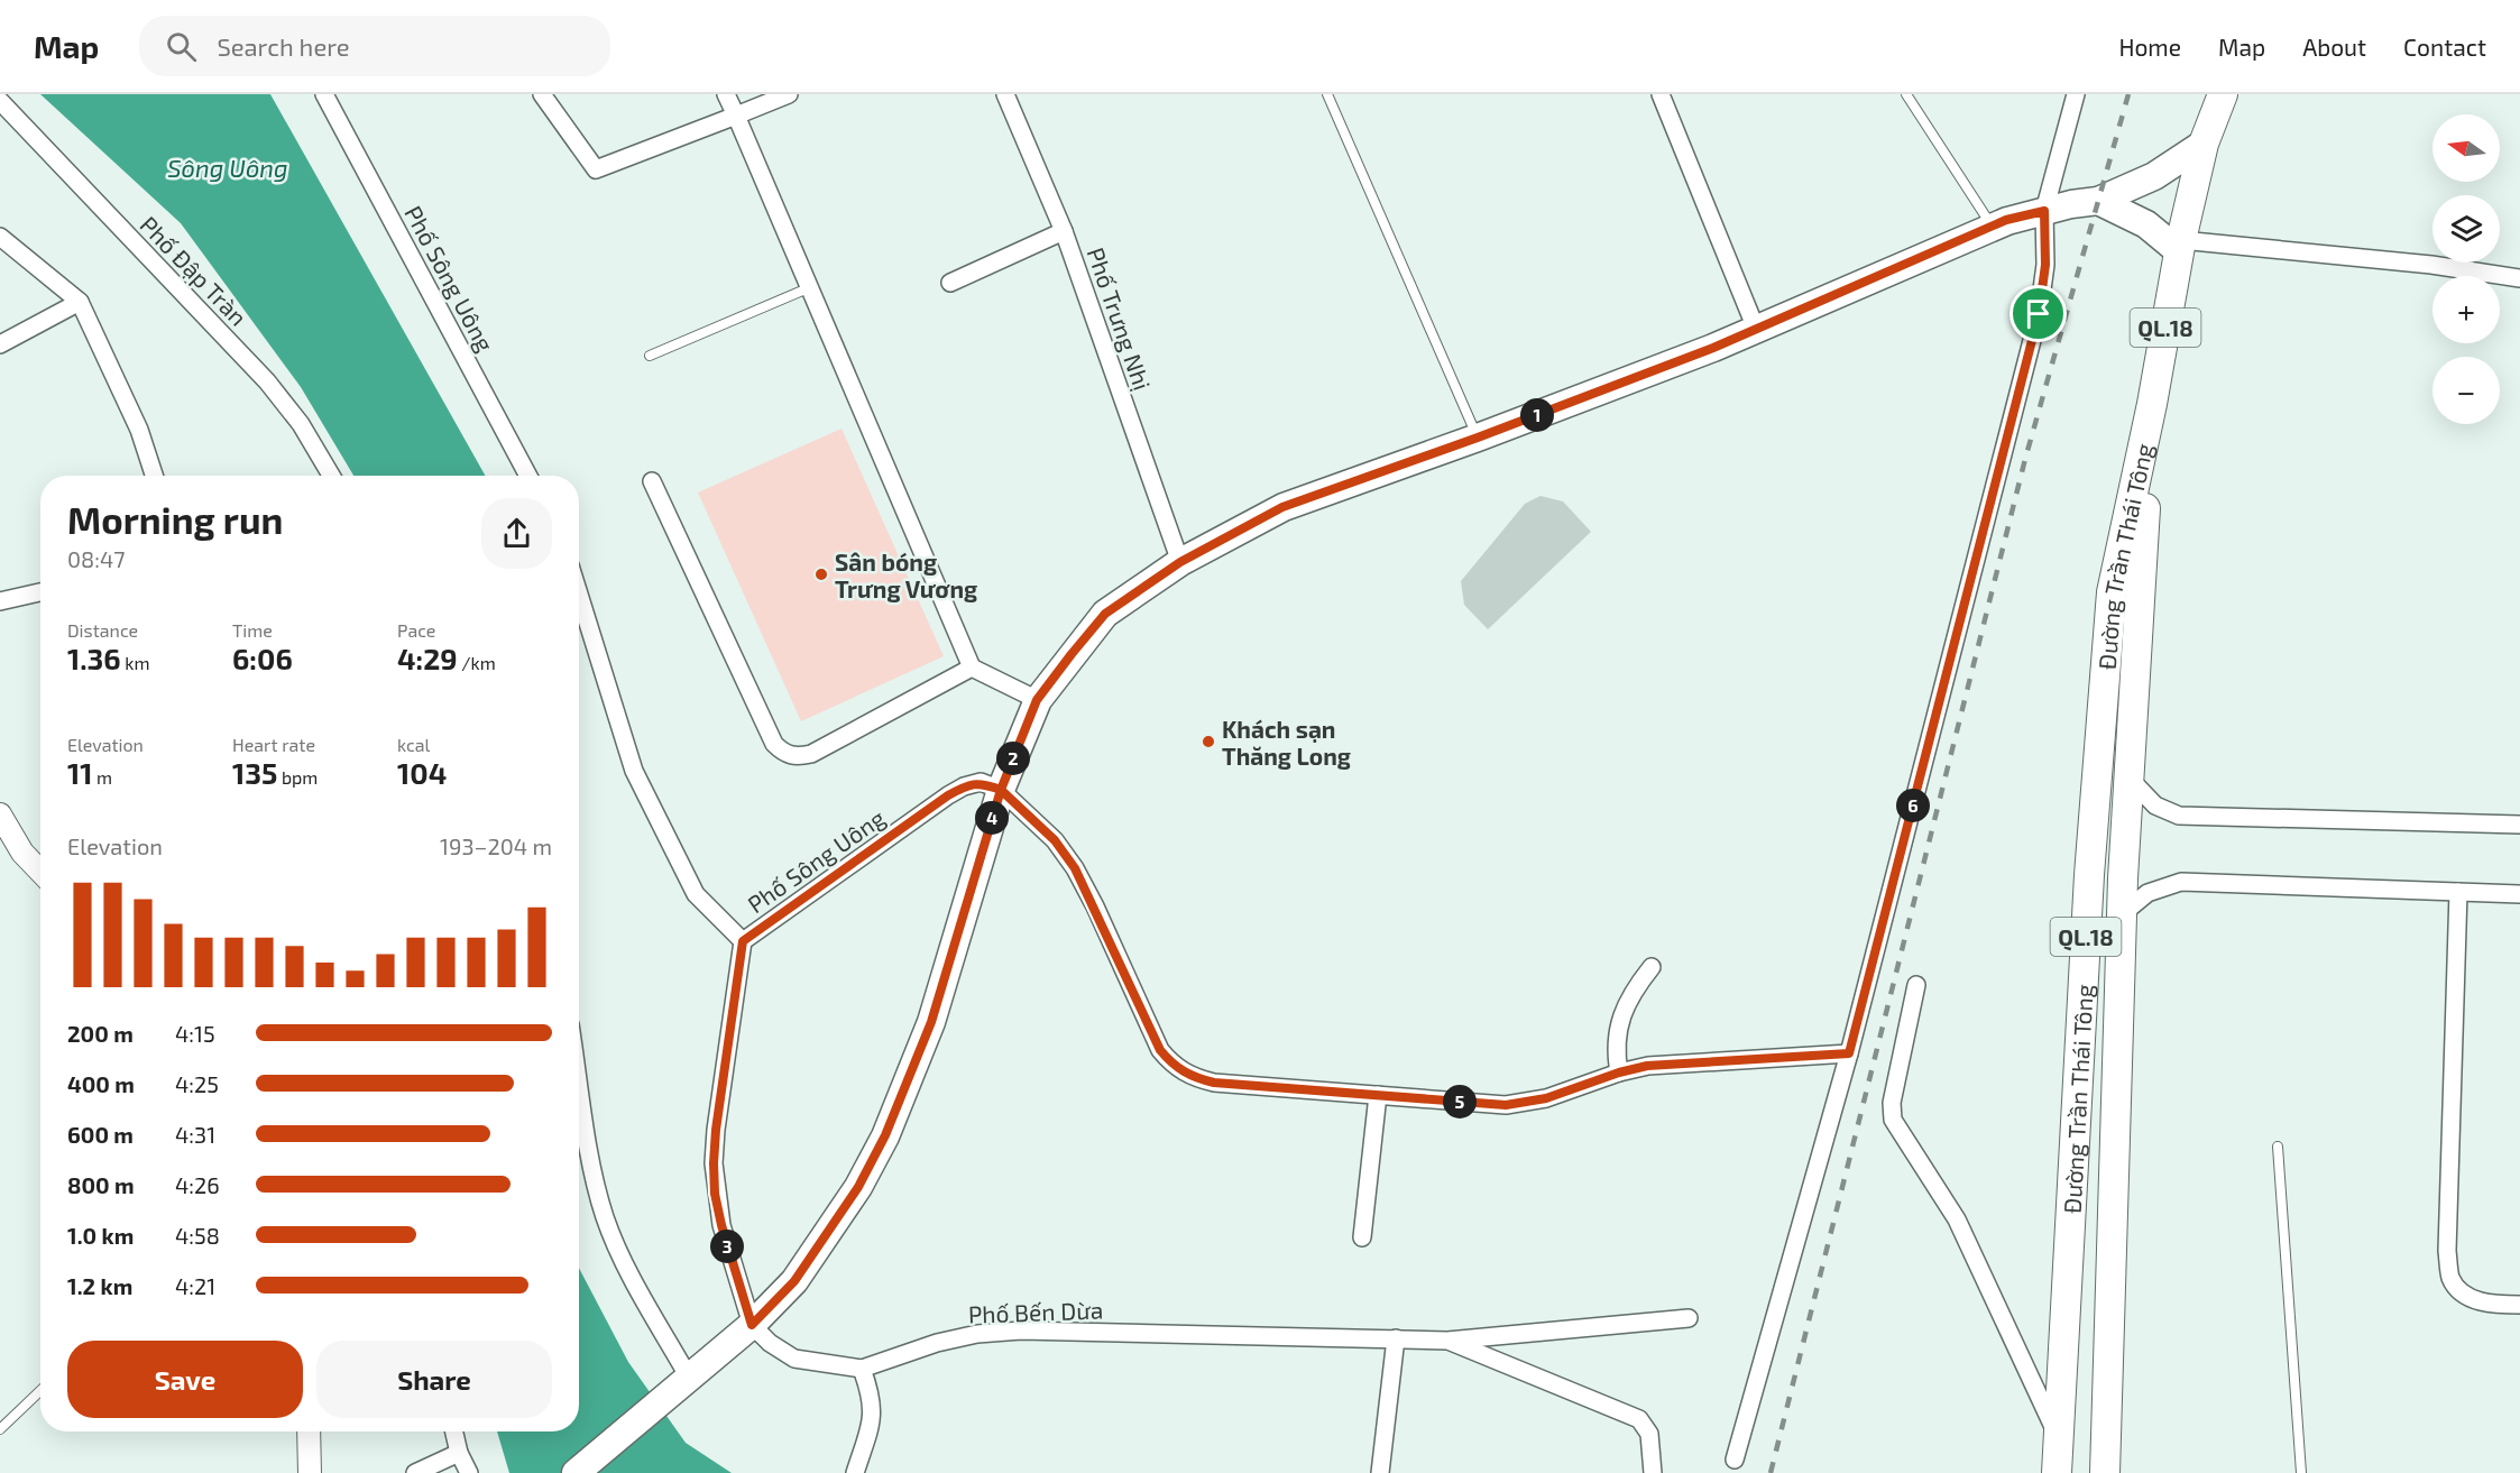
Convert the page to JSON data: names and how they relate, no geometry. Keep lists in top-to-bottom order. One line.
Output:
{"streets":{"highway":["QL.18","Đường Trần Thái Tông"],"street":["Phố Đập Tràn","Phố Sông Uông","Phố Trưng Nhị","Phố Bến Dừa"]},"crossings":[["QL.18","Đường Trần Thái Tông"]],"water":["Sông Uông"],"places":["Sân bóng Trưng Vương","Khách sạn Thăng Long"],"north":"left","page":{"header":"Map","search":"Search here","nav":["Home","Map","About","Contact"],"map_buttons":["+","−"],"pins":["1","2","6","4","5","3"],"heading":["Morning run","08:47"],"stats":[["Distance","1.36 km"],["Time","6:06"],["Pace","4:29 /km"],["Elevation","11 m"],["Heart rate","135 bpm"],["kcal","104"]],"chart":["Elevation","193–204 m"],"list":[{"name":"200 m","note":"4:15"},{"name":"400 m","note":"4:25"},{"name":"600 m","note":"4:31"},{"name":"800 m","note":"4:26"},{"name":"1.0 km","note":"4:58"},{"name":"1.2 km","note":"4:21"}],"buttons":["Save","Share"]}}
